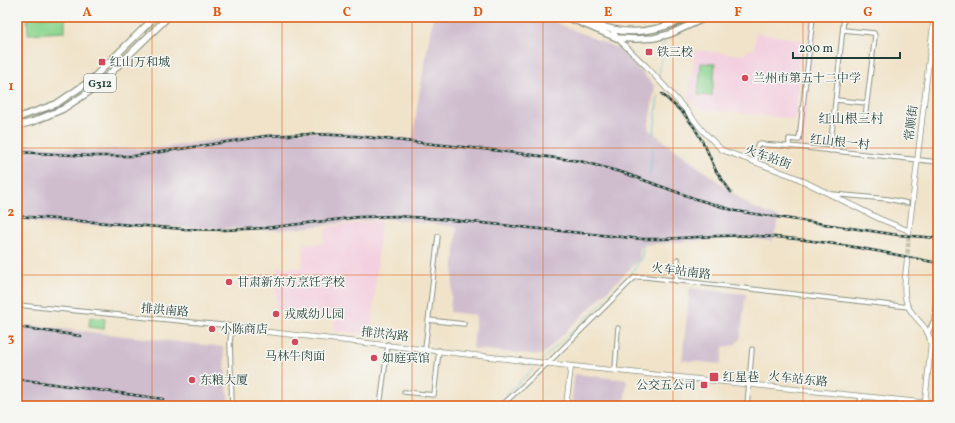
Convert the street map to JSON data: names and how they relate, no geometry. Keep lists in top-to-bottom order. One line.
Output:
{"streets":{"highway":["G312"],"main road":["常顺街","火车站街","排洪沟路","火车站东路"],"street":["红山根一村","火车站南路","排洪南路"]},"crossings":[["常顺街","红山根一村"],["常顺街","火车站街"],["红山根一村","火车站街"],["火车站南路","火车站东路"],["排洪南路","排洪沟路"],["排洪沟路","火车站东路"]],"districts":["红山根三村"],"places":{"transit":["铁三校","红山万和城","红星巷","公交五公司"],"other":["兰州市第五十二中学","甘肃新东方烹饪学校","戎威幼儿园","小陈商店","马林牛肉面","如庭宾馆","东粮大厦"]},"scale_bar":"200 m","grid":{"columns":["A","B","C","D","E","F","G"],"rows":["1","2","3"]}}
